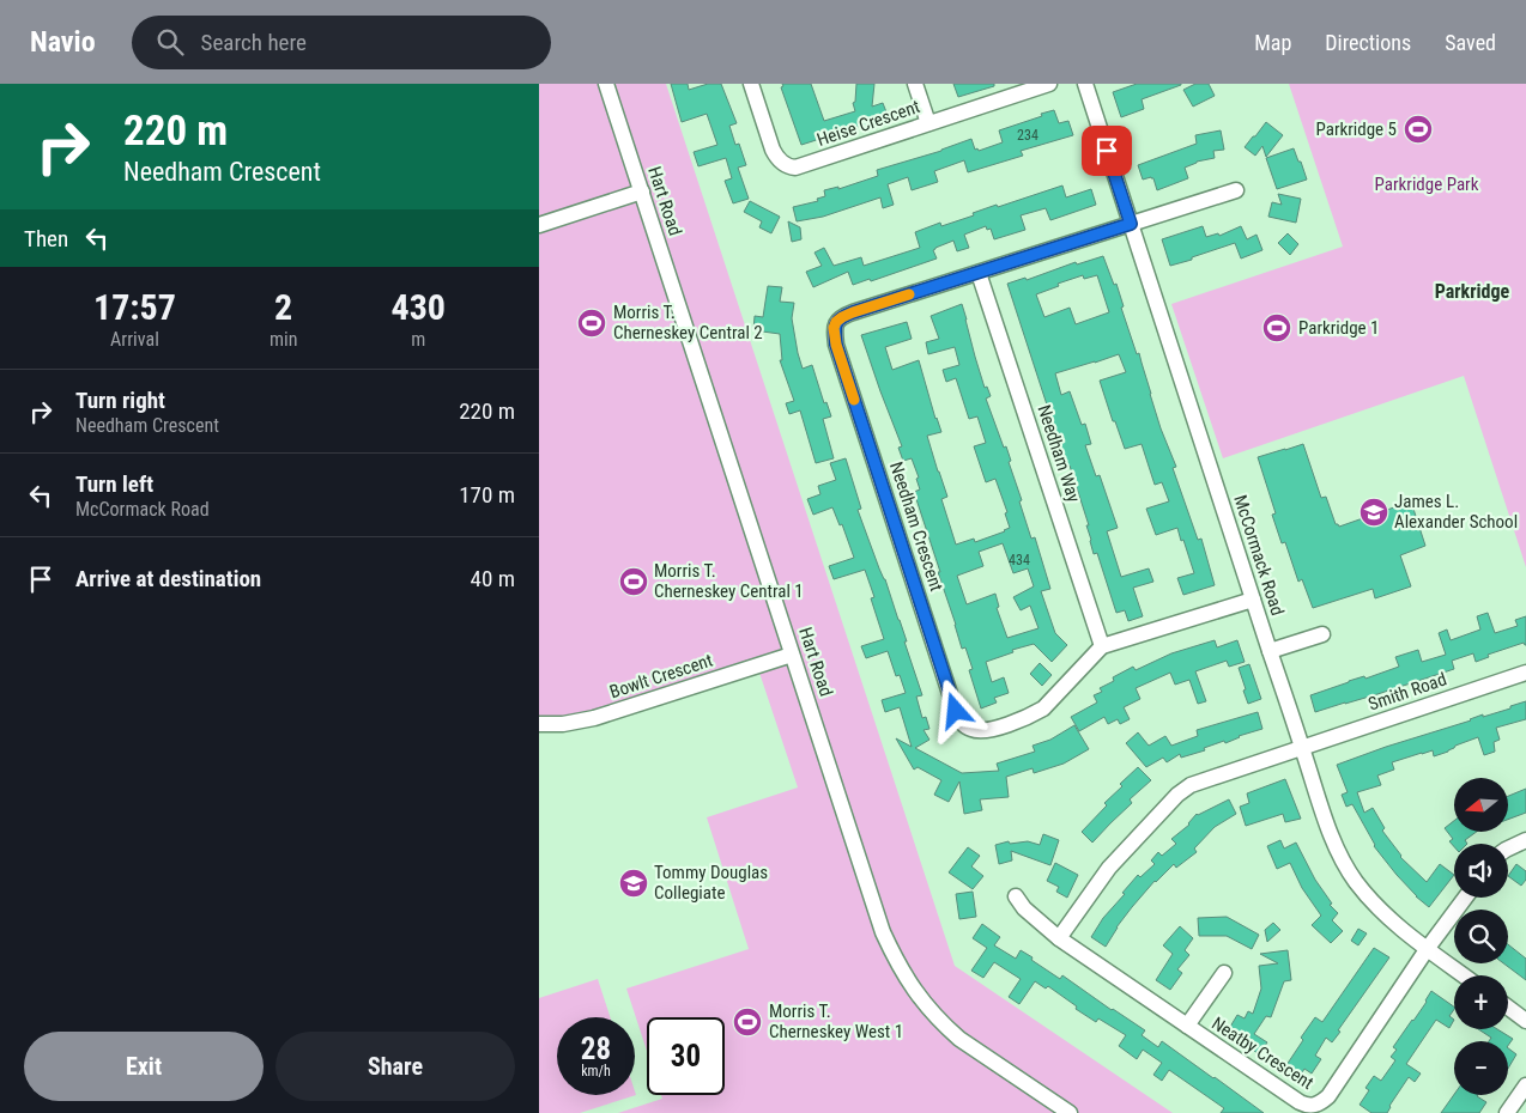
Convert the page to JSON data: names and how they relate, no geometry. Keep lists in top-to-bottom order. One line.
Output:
{"streets":{"street":["Heise Crescent","Hart Road","Needham Way","Needham Crescent","McCormack Road","Bowlt Crescent","Smith Road","Neatby Crescent"]},"crossings":[["Hart Road","Bowlt Crescent"],["Needham Way","Needham Crescent"],["Needham Crescent","McCormack Road"],["McCormack Road","Smith Road"],["McCormack Road","Neatby Crescent"]],"districts":["Parkridge"],"parks":["Parkridge Park"],"places":{"sports":["Parkridge 5","Morris T. Cherneskey Central 2","Parkridge 1","Morris T. Cherneskey Central 1","Morris T. Cherneskey West 1"],"school or university":["James L. Alexander School","Tommy Douglas Collegiate"]},"house_numbers":["234","434"],"north":"left","page":{"header":"Navio","search":"Search here","nav":["Map","Directions","Saved"],"turn":["220 m","Needham Crescent"],"then":"Then","eta":["17:57","Arrival","2","min","430","m"],"list":[{"name":"Turn right","note":"Needham Crescent","value":"220 m"},{"name":"Turn left","note":"McCormack Road","value":"170 m"},{"name":"Arrive at destination","value":"40 m"}],"map_buttons":["+","−"],"speed":"28 km/h","limit":"30","buttons":["Exit","Share"]}}
